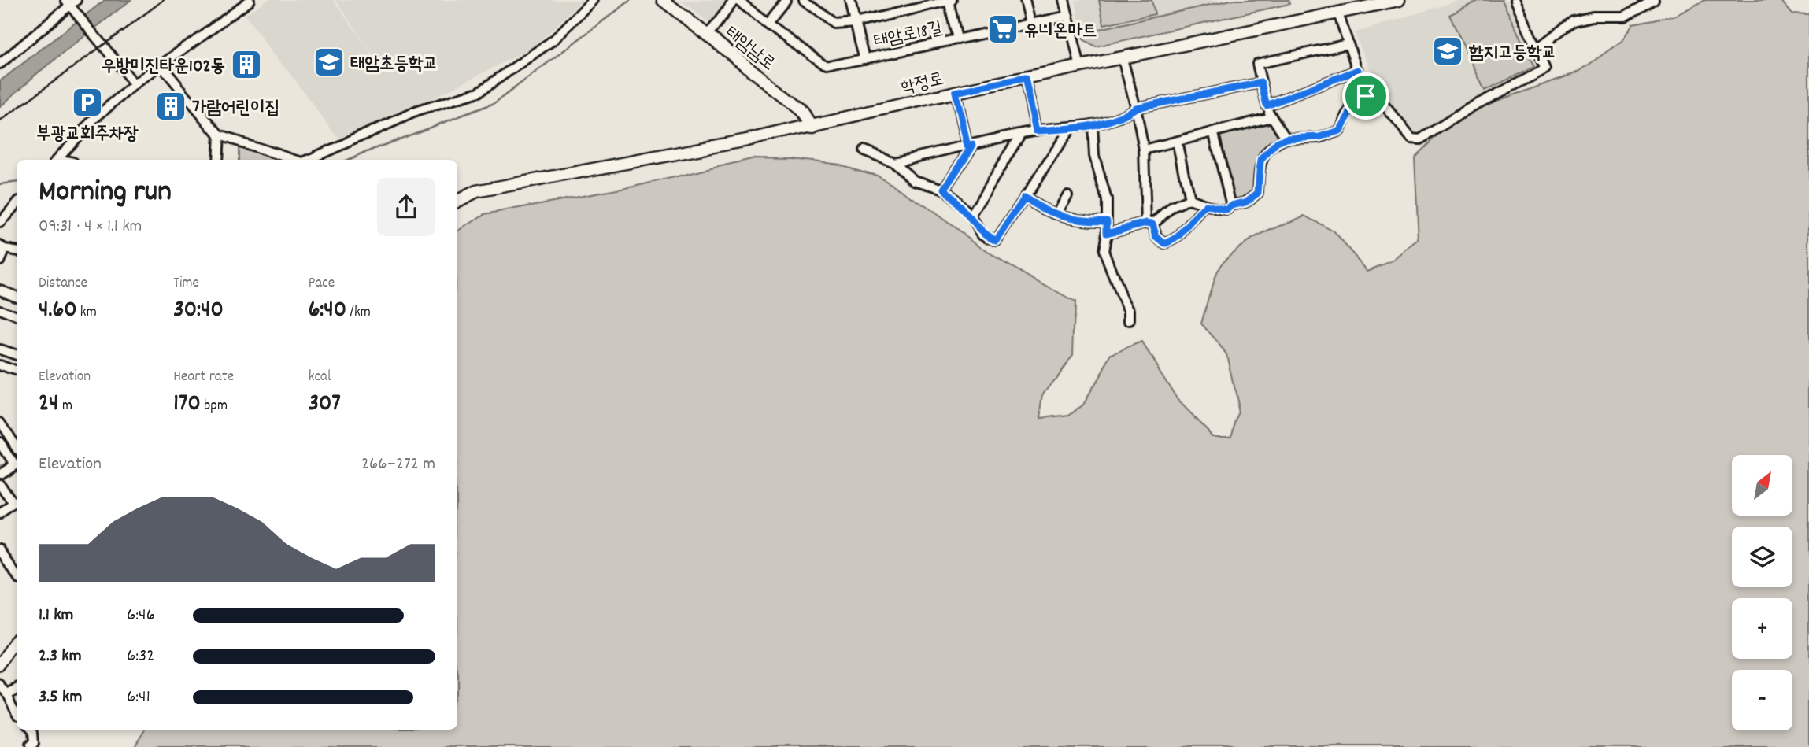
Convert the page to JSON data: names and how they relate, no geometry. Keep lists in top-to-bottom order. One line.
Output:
{"streets":{"main road":["태암남로","학정로"],"street":["태암로18길"]},"crossings":[["태암남로","학정로"]],"places":{"supermarket":["유니온마트"],"school or university":["함지고등학교","태암초등학교"],"building":["우방미진타운102동","가람어린이집"],"parking":["부광교회주차장"]},"north":"top right","page":{"heading":["Morning run","09:31 · 4 × 1.1 km"],"stats":[["Distance","4.60 km"],["Time","30:40"],["Pace","6:40 /km"],["Elevation","24 m"],["Heart rate","170 bpm"],["kcal","307"]],"chart":["Elevation","266–272 m"],"map_buttons":["+","−"],"list":[{"name":"1.1 km","note":"6:46"},{"name":"2.3 km","note":"6:32"},{"name":"3.5 km","note":"6:41"}]}}
